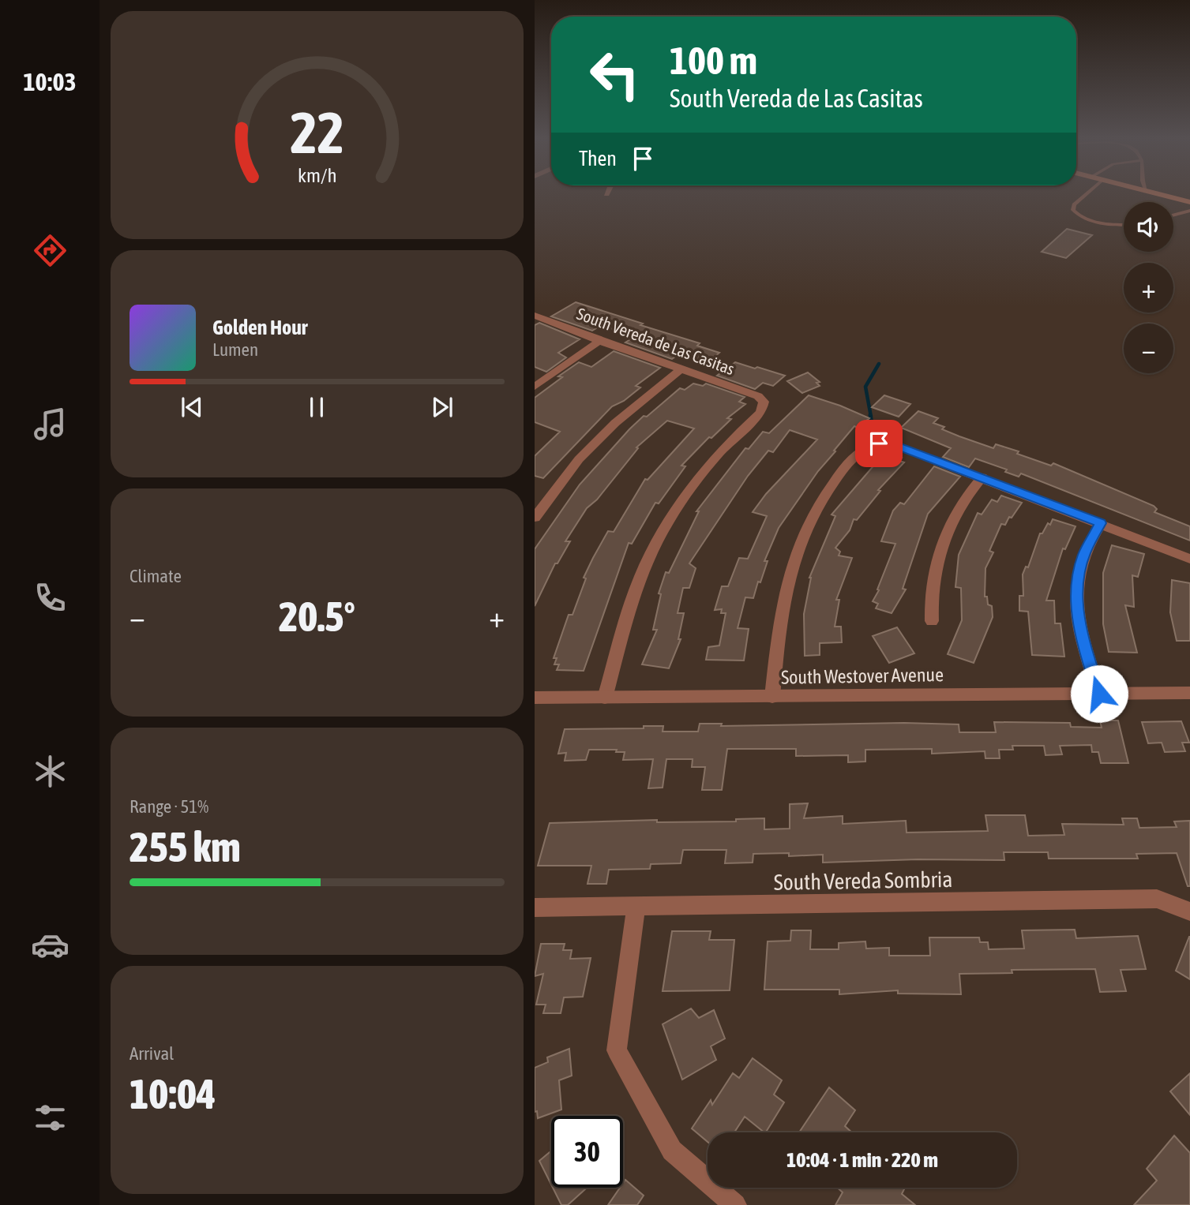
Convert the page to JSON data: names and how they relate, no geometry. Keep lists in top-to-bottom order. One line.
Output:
{"streets":{"street":["South Vereda de Las Casitas","South Westover Avenue","South Vereda Sombria"]},"crossings":[["South Vereda de Las Casitas","South Westover Avenue"]],"page":{"tabs":"10:03","turn":["100 m","South Vereda de Las Casitas"],"then":"Then","map_buttons":["+","−"],"song":["Golden Hour","Lumen"],"tile":["Climate",["Range · 51%","255 km"],["Arrival","10:04"]],"heat":["−","20.5°","+"],"limit":"30","trip":"10:04 · 1 min · 220 m","gauge":["22","km/h"]}}
